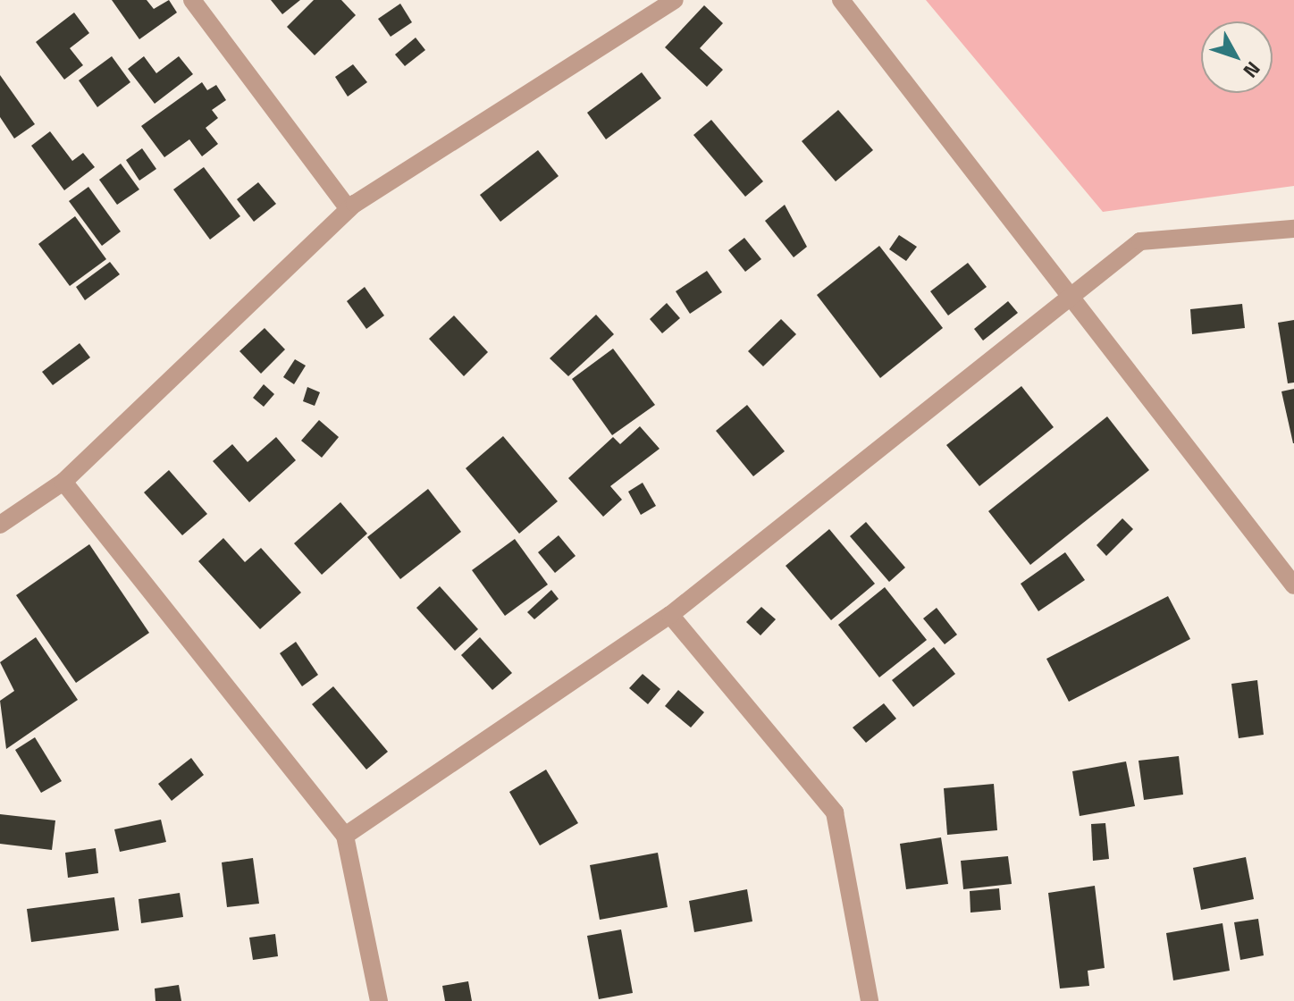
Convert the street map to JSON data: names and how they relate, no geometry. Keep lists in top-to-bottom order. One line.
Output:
{"north":"bottom right"}
